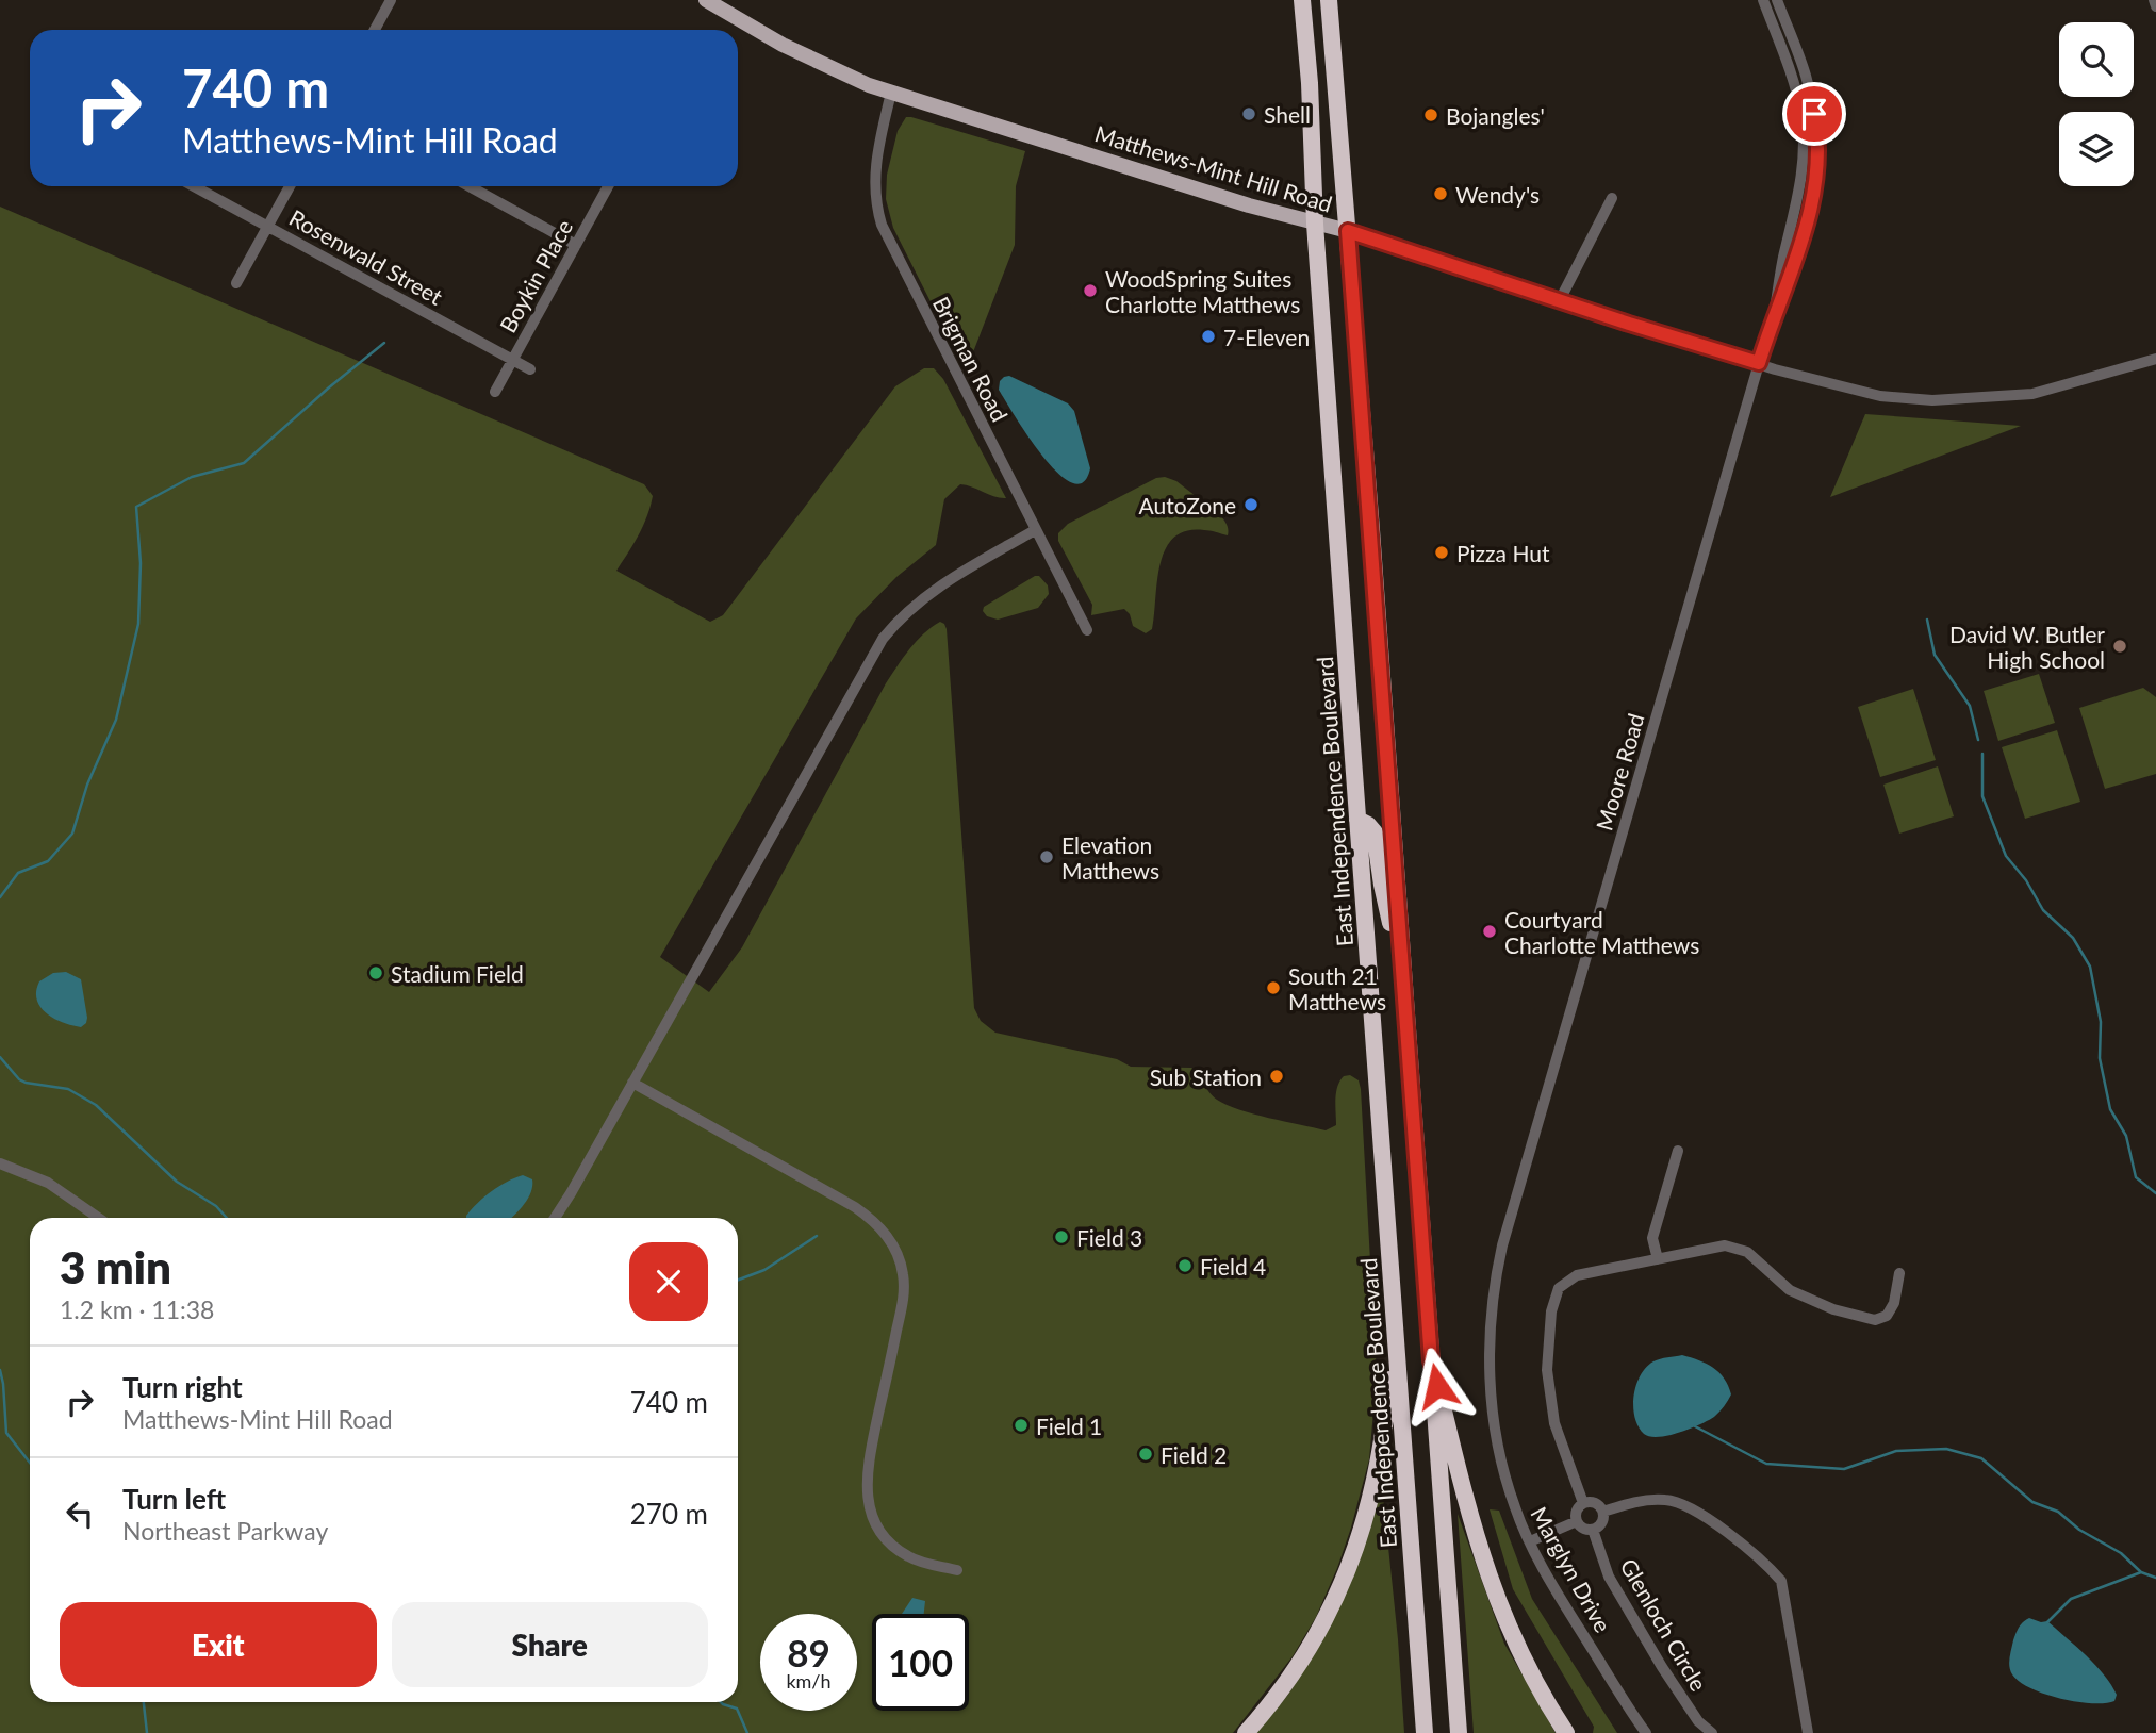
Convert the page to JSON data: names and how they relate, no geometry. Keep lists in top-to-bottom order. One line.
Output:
{"streets":{"highway":["East Independence Boulevard"],"main road":["Matthews-Mint Hill Road"],"street":["Rosenwald Street","Boykin Place","Brigman Road","Moore Road","Marglyn Drive","Glenloch Circle"]},"crossings":[["Matthews-Mint Hill Road","Brigman Road"],["Matthews-Mint Hill Road","Moore Road"],["Matthews-Mint Hill Road","East Independence Boulevard"],["Rosenwald Street","Boykin Place"],["Moore Road","Marglyn Drive"]],"places":["Shell","Bojangles'","Wendy's","WoodSpring Suites Charlotte Matthews","7-Eleven","AutoZone","Pizza Hut","David W. Butler High School","Elevation Matthews","Courtyard Charlotte Matthews","Stadium Field","South 21 Matthews","Sub Station","Field 3","Field 4","Field 1","Field 2"],"page":{"turn":["740 m","Matthews-Mint Hill Road"],"heading":["3 min","1.2 km · 11:38"],"list":[{"name":"Turn right","note":"Matthews-Mint Hill Road","value":"740 m"},{"name":"Turn left","note":"Northeast Parkway","value":"270 m"}],"buttons":["Exit","Share"],"speed":"89 km/h","limit":"100"}}
